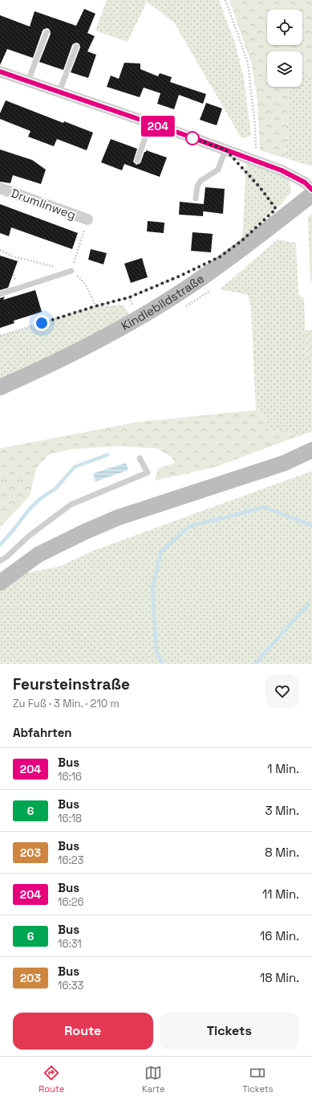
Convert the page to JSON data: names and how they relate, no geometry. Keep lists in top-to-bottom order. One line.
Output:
{"streets":{"main road":["Kindlebildstraße"],"street":["Drumlinweg"]},"lines":["bus line 204"],"page":{"on_map":"204","heading":[["Feursteinstraße","Zu Fuß · 3 Min. · 210 m"],"Abfahrten"],"list":[{"mark":"204","name":"Bus","note":"16:16","value":"1 Min."},{"mark":"6","name":"Bus","note":"16:18","value":"3 Min."},{"mark":"203","name":"Bus","note":"16:23","value":"8 Min."},{"mark":"204","name":"Bus","note":"16:26","value":"11 Min."},{"mark":"6","name":"Bus","note":"16:31","value":"16 Min."},{"mark":"203","name":"Bus","note":"16:33","value":"18 Min."}],"buttons":["Route","Tickets"],"tabs":["Route","Karte","Tickets"]}}
